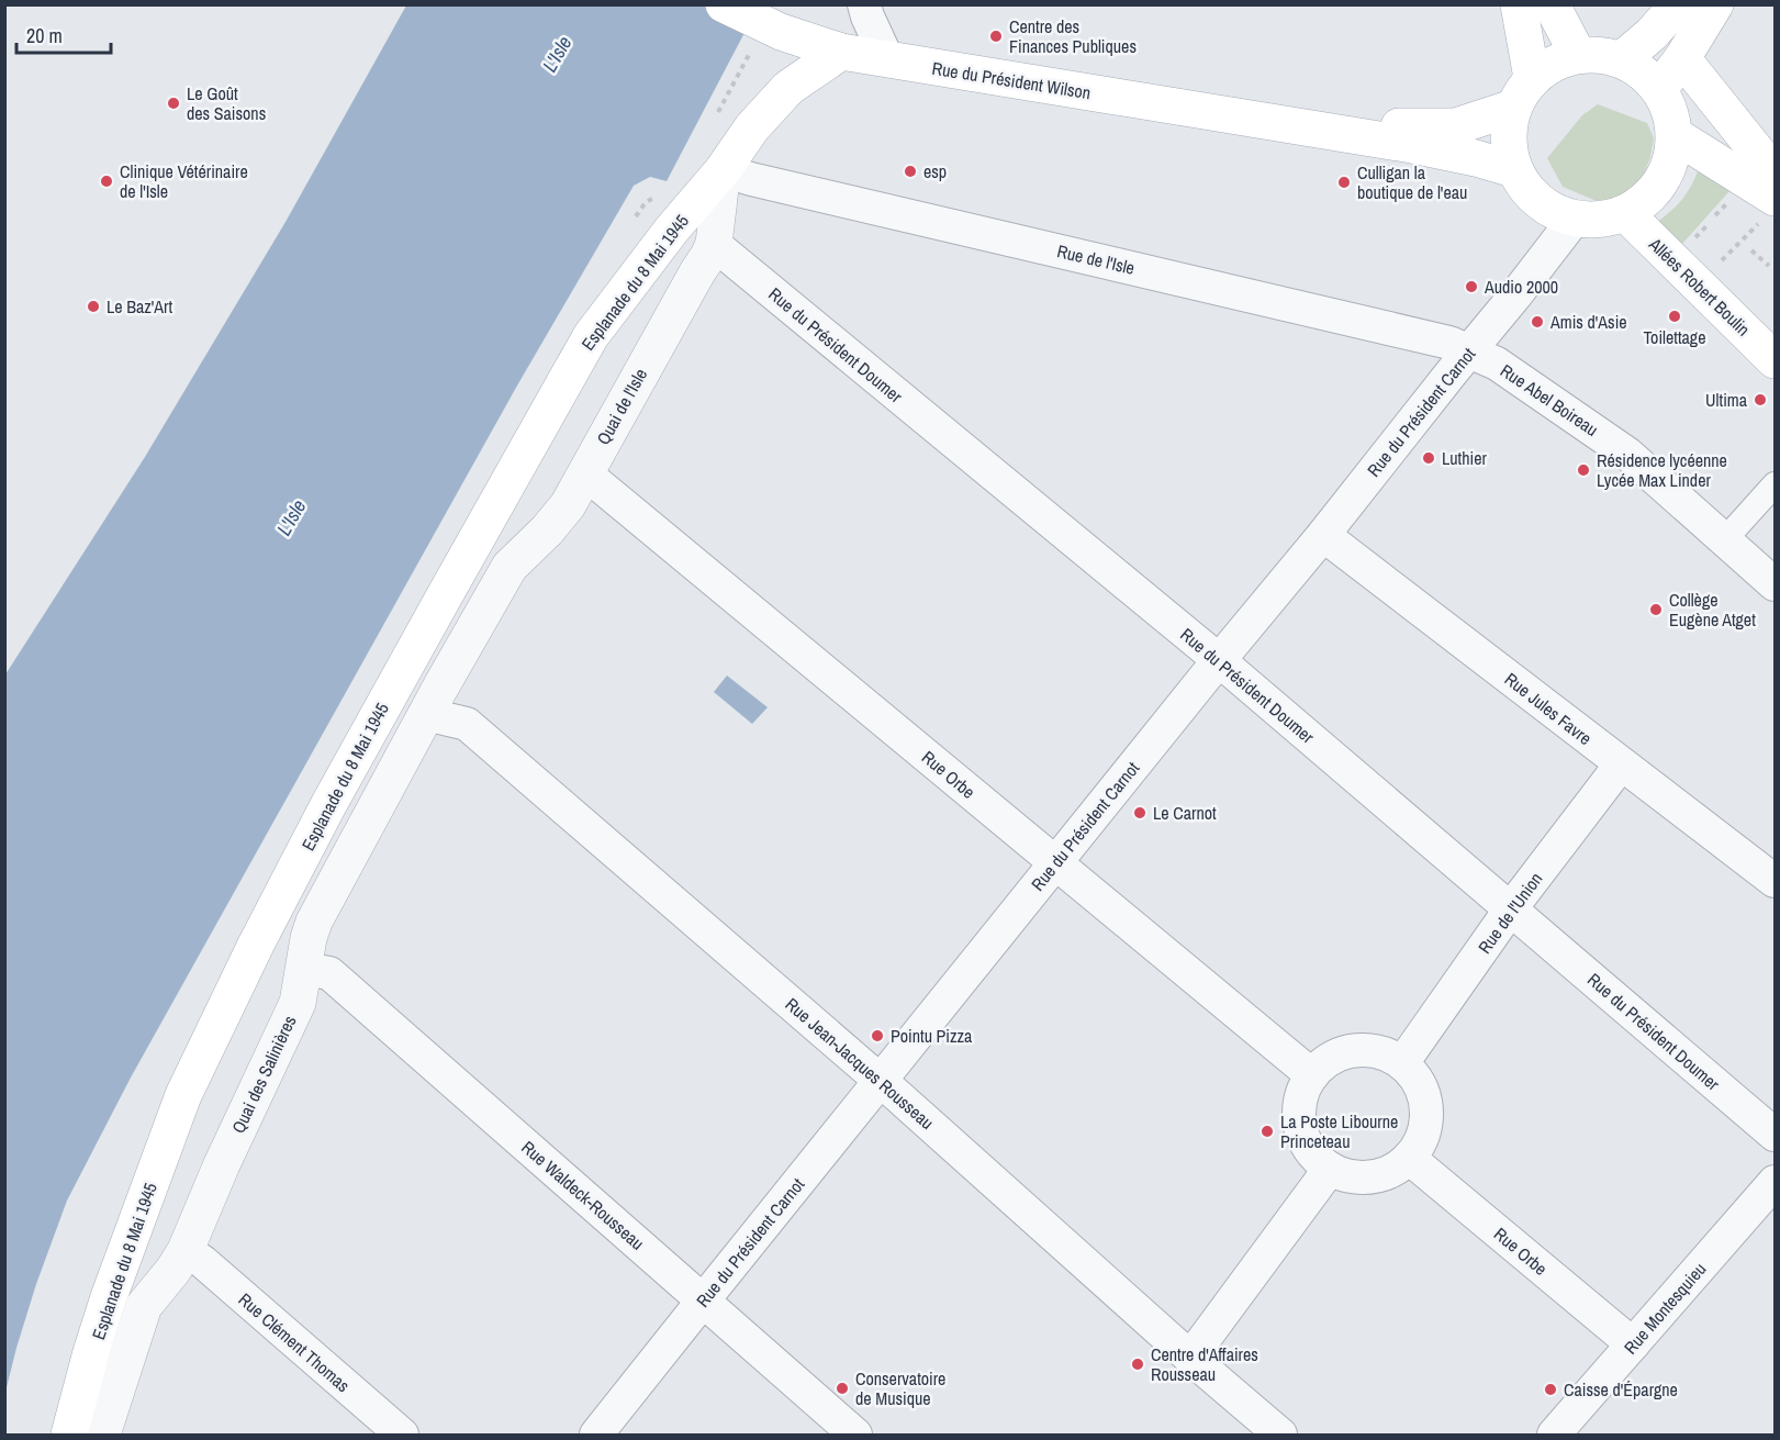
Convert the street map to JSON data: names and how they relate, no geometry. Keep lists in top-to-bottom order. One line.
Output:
{"streets":{"main road":["Rue du Président Wilson","Esplanade du 8 Mai 1945","Allées Robert Boulin","Quai de l'Isle"],"street":["Rue de l'Isle","Rue du Président Doumer","Rue Abel Boireau","Rue du Président Carnot","Rue Jules Favre","Rue Orbe","Rue de l'Union","Rue Jean-Jacques Rousseau","Quai des Salinières","Rue Waldeck-Rousseau","Rue Montesquieu","Rue Clément Thomas"]},"crossings":[["Rue du Président Wilson","Allées Robert Boulin"],["Rue du Président Wilson","Quai de l'Isle"],["Rue du Président Wilson","Rue du Président Carnot"],["Rue de l'Isle","Esplanade du 8 Mai 1945"],["Rue de l'Isle","Rue Abel Boireau"],["Rue de l'Isle","Quai de l'Isle"],["Rue de l'Isle","Rue du Président Carnot"],["Esplanade du 8 Mai 1945","Quai de l'Isle"],["Allées Robert Boulin","Rue du Président Carnot"],["Rue du Président Doumer","Quai de l'Isle"],["Rue du Président Doumer","Rue du Président Carnot"],["Rue du Président Doumer","Rue de l'Union"],["Rue Abel Boireau","Rue du Président Carnot"],["Quai de l'Isle","Rue Orbe"],["Quai de l'Isle","Rue Jean-Jacques Rousseau"],["Quai de l'Isle","Quai des Salinières"],["Rue du Président Carnot","Rue Jules Favre"],["Rue du Président Carnot","Rue Orbe"],["Rue du Président Carnot","Rue Jean-Jacques Rousseau"],["Rue du Président Carnot","Rue Waldeck-Rousseau"],["Rue Jules Favre","Rue de l'Union"],["Rue Orbe","Rue de l'Union"],["Rue Orbe","Rue Montesquieu"],["Rue Jean-Jacques Rousseau","Quai des Salinières"],["Quai des Salinières","Rue Waldeck-Rousseau"],["Quai des Salinières","Rue Clément Thomas"]],"water":["L'Isle"],"places":["Centre des Finances Publiques","Le Goût des Saisons","esp","Clinique Vétérinaire de l'Isle","Culligan la boutique de l'eau","Audio 2000","Le Baz'Art","Toilettage","Amis d'Asie","Ultima","Luthier","Résidence lycéenne Lycée Max Linder","Collège Eugène Atget","Le Carnot","Pointu Pizza","La Poste Libourne Princeteau","Centre d'Affaires Rousseau","Conservatoire de Musique","Caisse d'Épargne"],"scale_bar":"20 m"}
